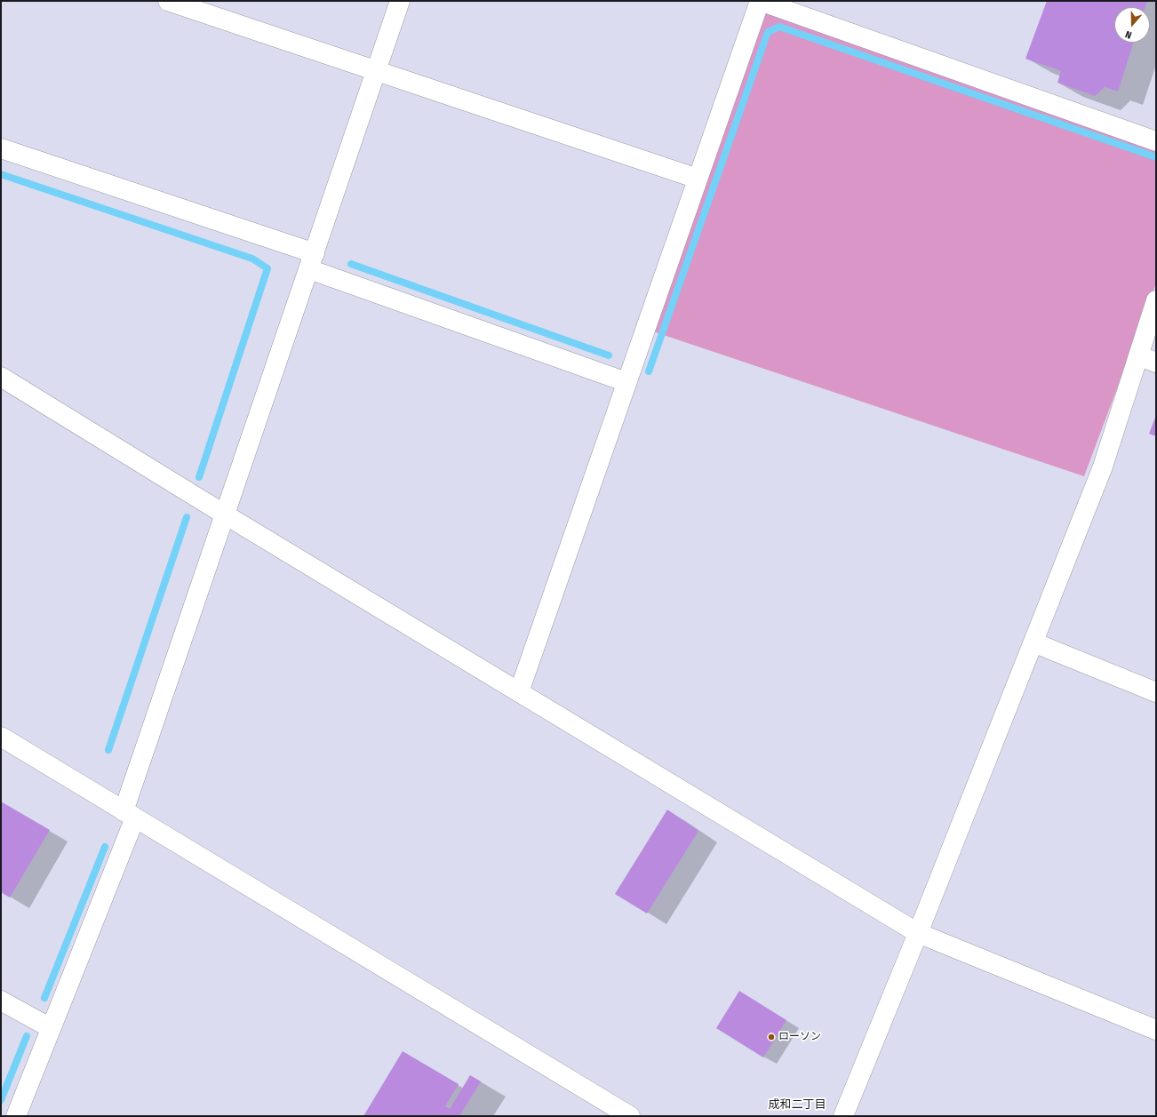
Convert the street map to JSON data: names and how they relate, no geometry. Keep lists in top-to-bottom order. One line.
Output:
{"districts":["成和二丁目"],"places":["ローソン"],"north":"bottom"}
